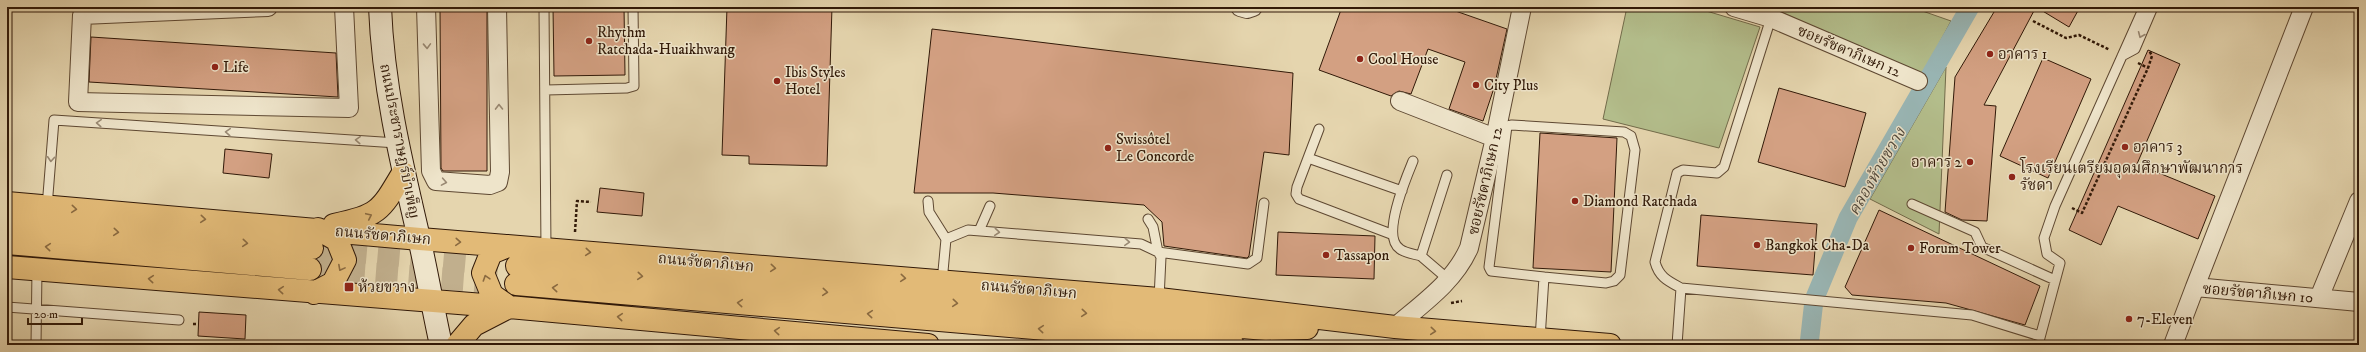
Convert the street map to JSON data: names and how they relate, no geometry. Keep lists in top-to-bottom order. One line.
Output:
{"streets":{"main road":["ถนนประชาราษฎร์บำเพ็ญ","ถนนรัชดาภิเษก"],"street":["ซอยรัชดาภิเษก 12","ซอยรัชดาภิเษก 10"]},"crossings":[["ซอยรัชดาภิเษก 12","ถนนรัชดาภิเษก"],["ถนนประชาราษฎร์บำเพ็ญ","ถนนรัชดาภิเษก"]],"water":["คลองห้วยขวาง"],"places":{"other":["Rhythm Ratchada-Huaikhwang","อาคาร 1","Cool House","Life","Ibis Styles Hotel","City Plus","อาคาร 3","Swissôtel Le Concorde","อาคาร 2","โรงเรียนเตรียมอุดมศึกษาพัฒนาการ รัชดา","Diamond Ratchada","Bangkok Cha-Da","Forum Tower","Tassapon","7-Eleven"],"transit":["ห้วยขวาง"]},"scale_bar":"20 m"}
